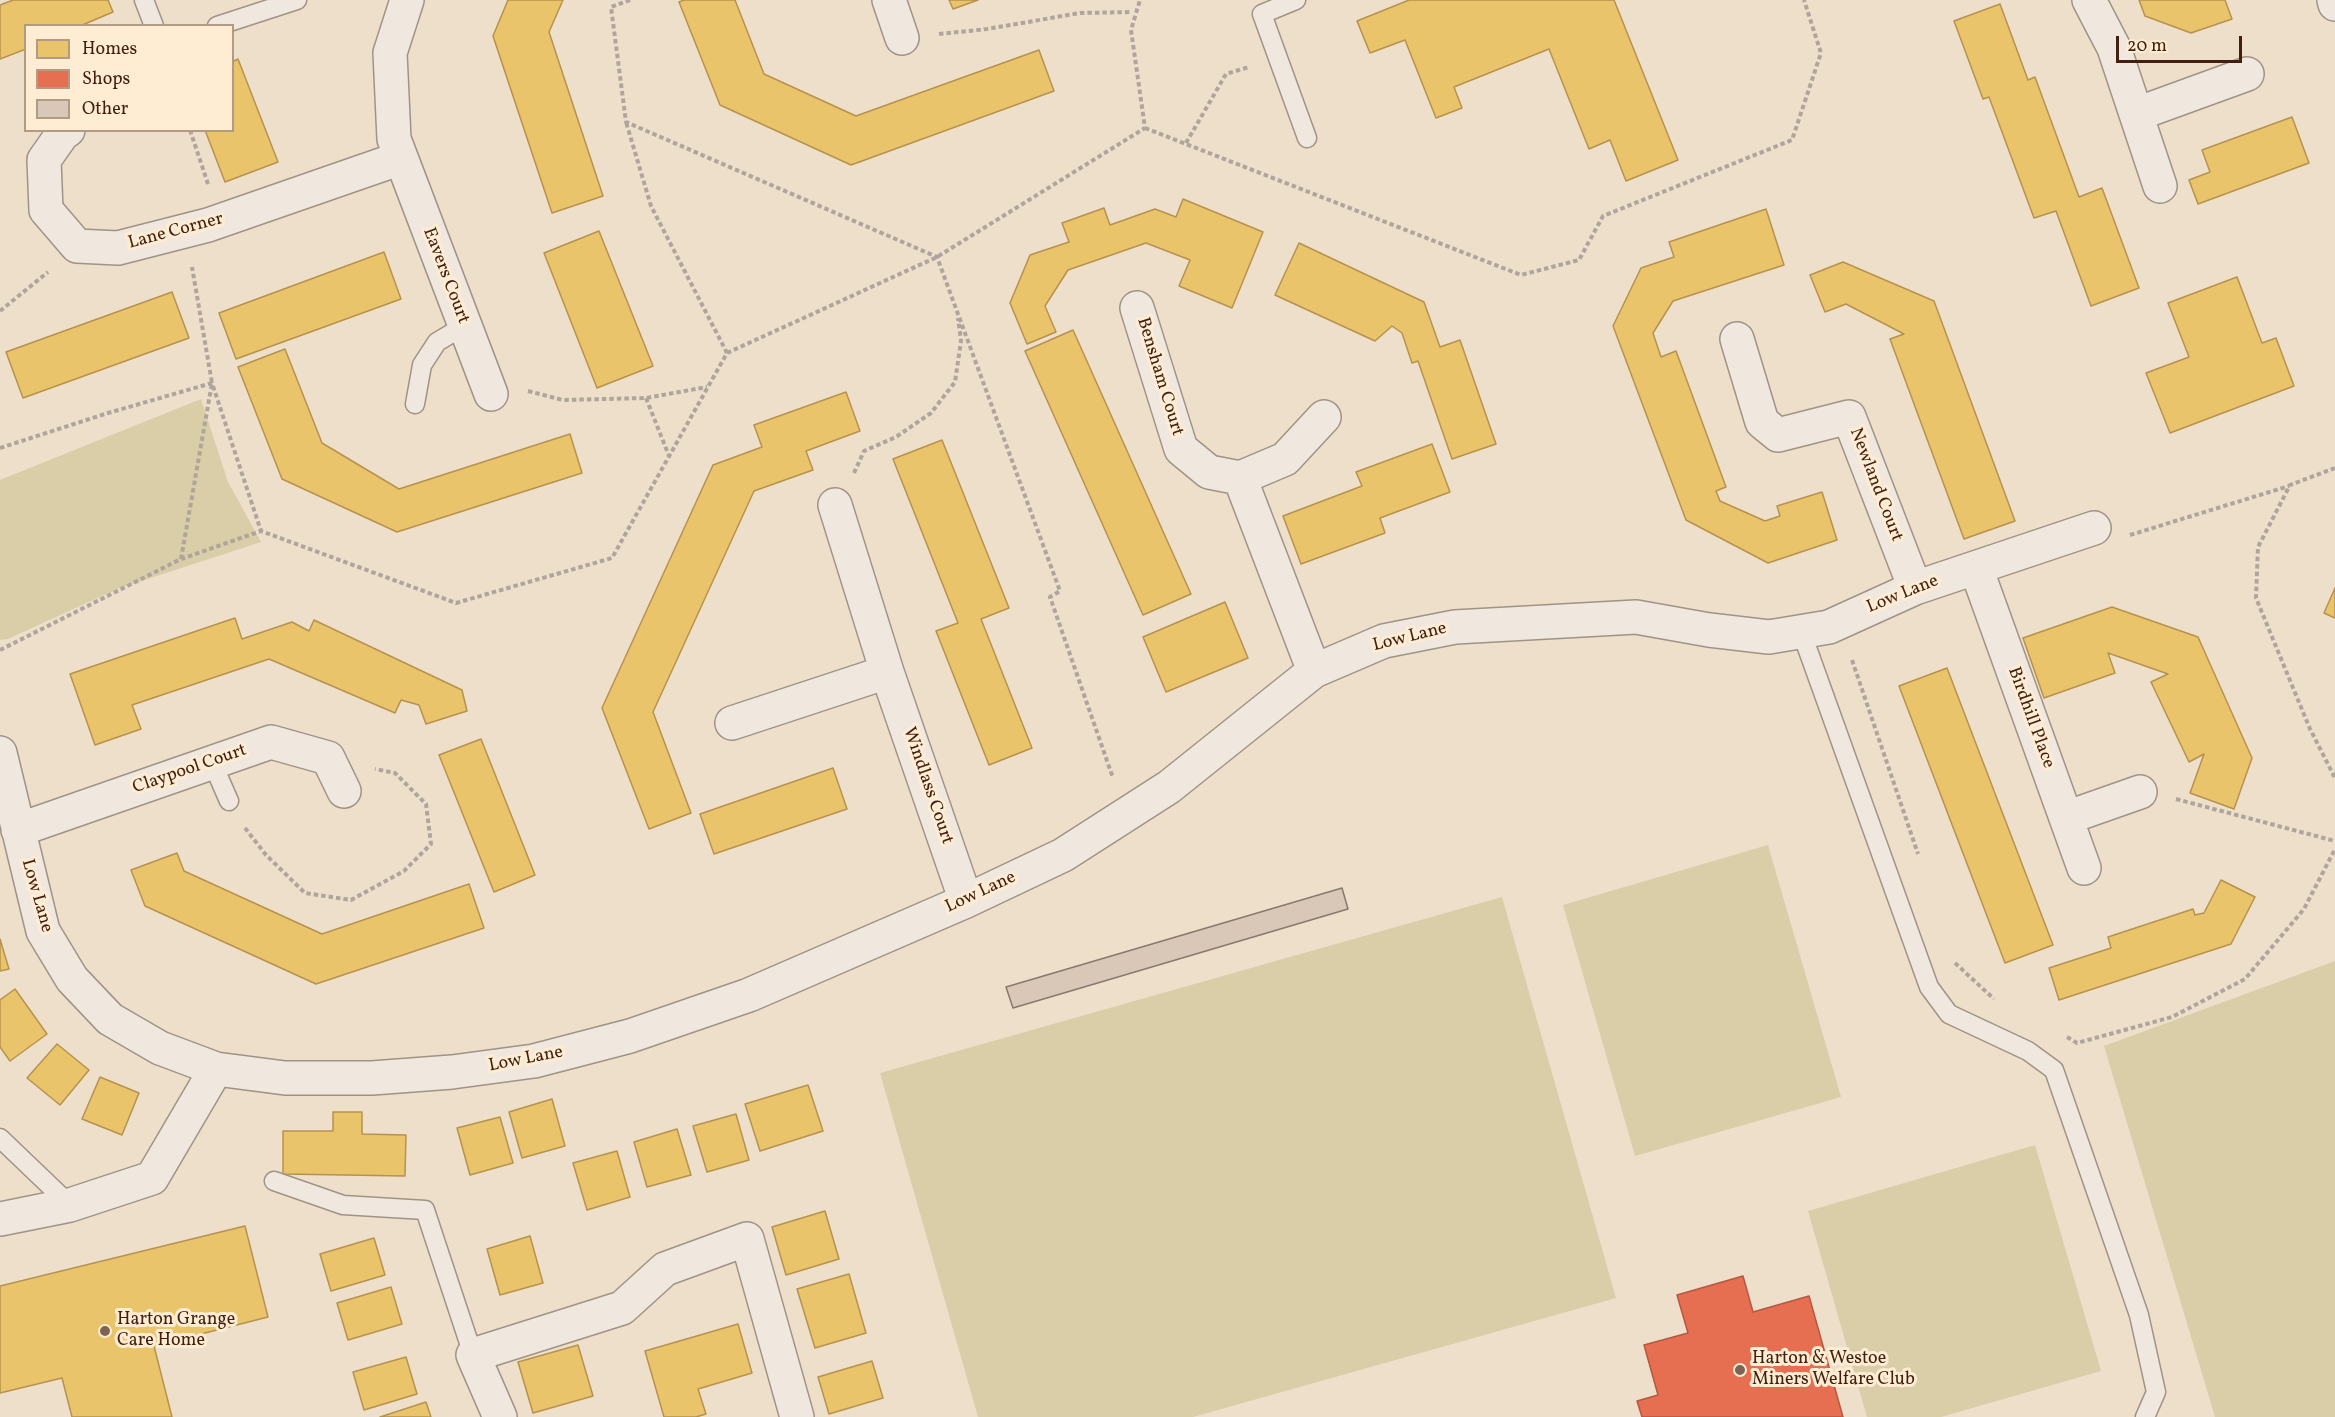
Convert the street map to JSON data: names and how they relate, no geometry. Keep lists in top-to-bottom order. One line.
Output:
{"streets":{"street":["Lane Corner","Eavers Court","Bensham Court","Newland Court","Low Lane","Birdhill Place","Claypool Court","Windlass Court"]},"crossings":[["Lane Corner","Eavers Court"],["Newland Court","Low Lane"],["Low Lane","Birdhill Place"],["Low Lane","Claypool Court"],["Low Lane","Windlass Court"]],"places":["Harton Grange Care Home","Harton & Westoe Miners Welfare Club"],"legend":["Homes","Shops","Other"],"scale_bar":"20 m"}
